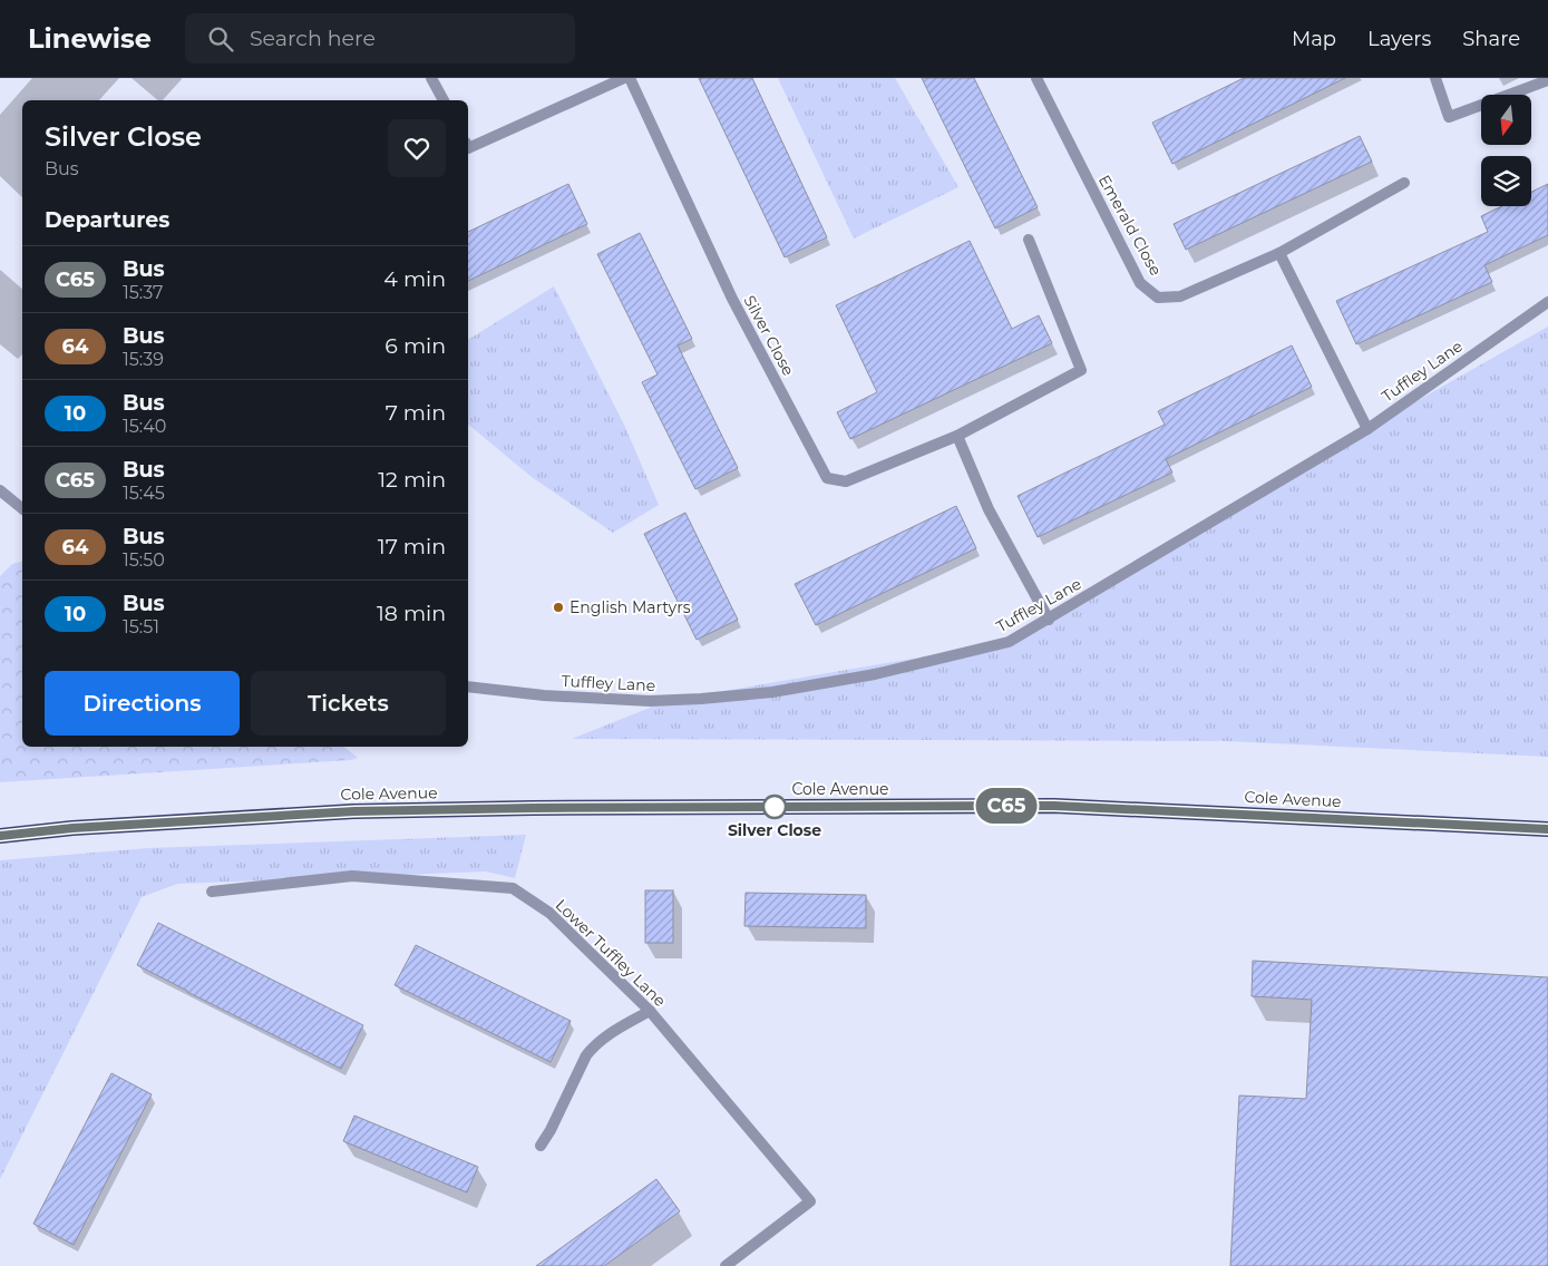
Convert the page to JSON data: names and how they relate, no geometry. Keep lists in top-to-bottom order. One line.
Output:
{"streets":{"highway":["Cole Avenue"],"street":["Emerald Close","Silver Close","Tuffley Lane","Lower Tuffley Lane"]},"places":["English Martyrs","Silver Close"],"lines":["bus line C65"],"north":"bottom","page":{"header":"Linewise","search":"Search here","nav":["Map","Layers","Share"],"on_map":"C65","heading":[["Silver Close","Bus"],"Departures"],"list":[{"mark":"C65","name":"Bus","note":"15:37","value":"4 min"},{"mark":"64","name":"Bus","note":"15:39","value":"6 min"},{"mark":"10","name":"Bus","note":"15:40","value":"7 min"},{"mark":"C65","name":"Bus","note":"15:45","value":"12 min"},{"mark":"64","name":"Bus","note":"15:50","value":"17 min"},{"mark":"10","name":"Bus","note":"15:51","value":"18 min"}],"buttons":["Directions","Tickets"]}}
